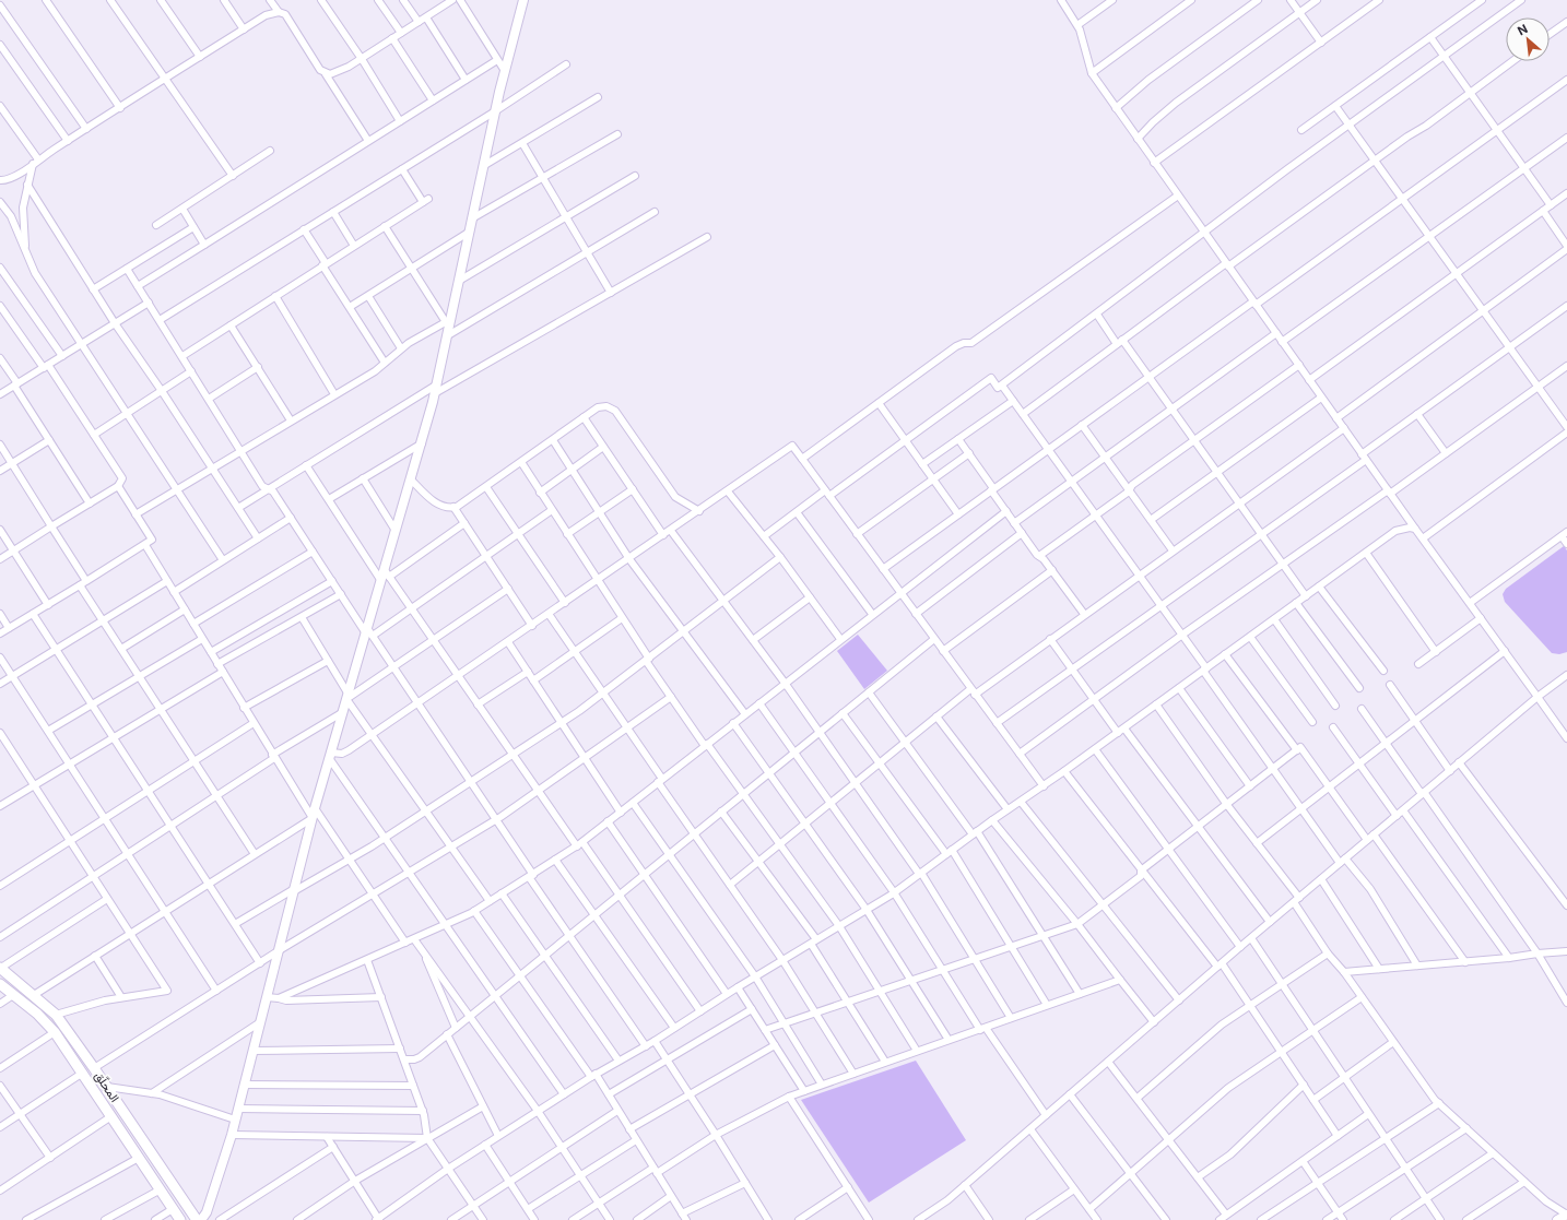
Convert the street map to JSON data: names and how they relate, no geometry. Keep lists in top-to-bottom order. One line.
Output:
{"streets":{"highway":["المحلّق"]},"north":"top left"}
